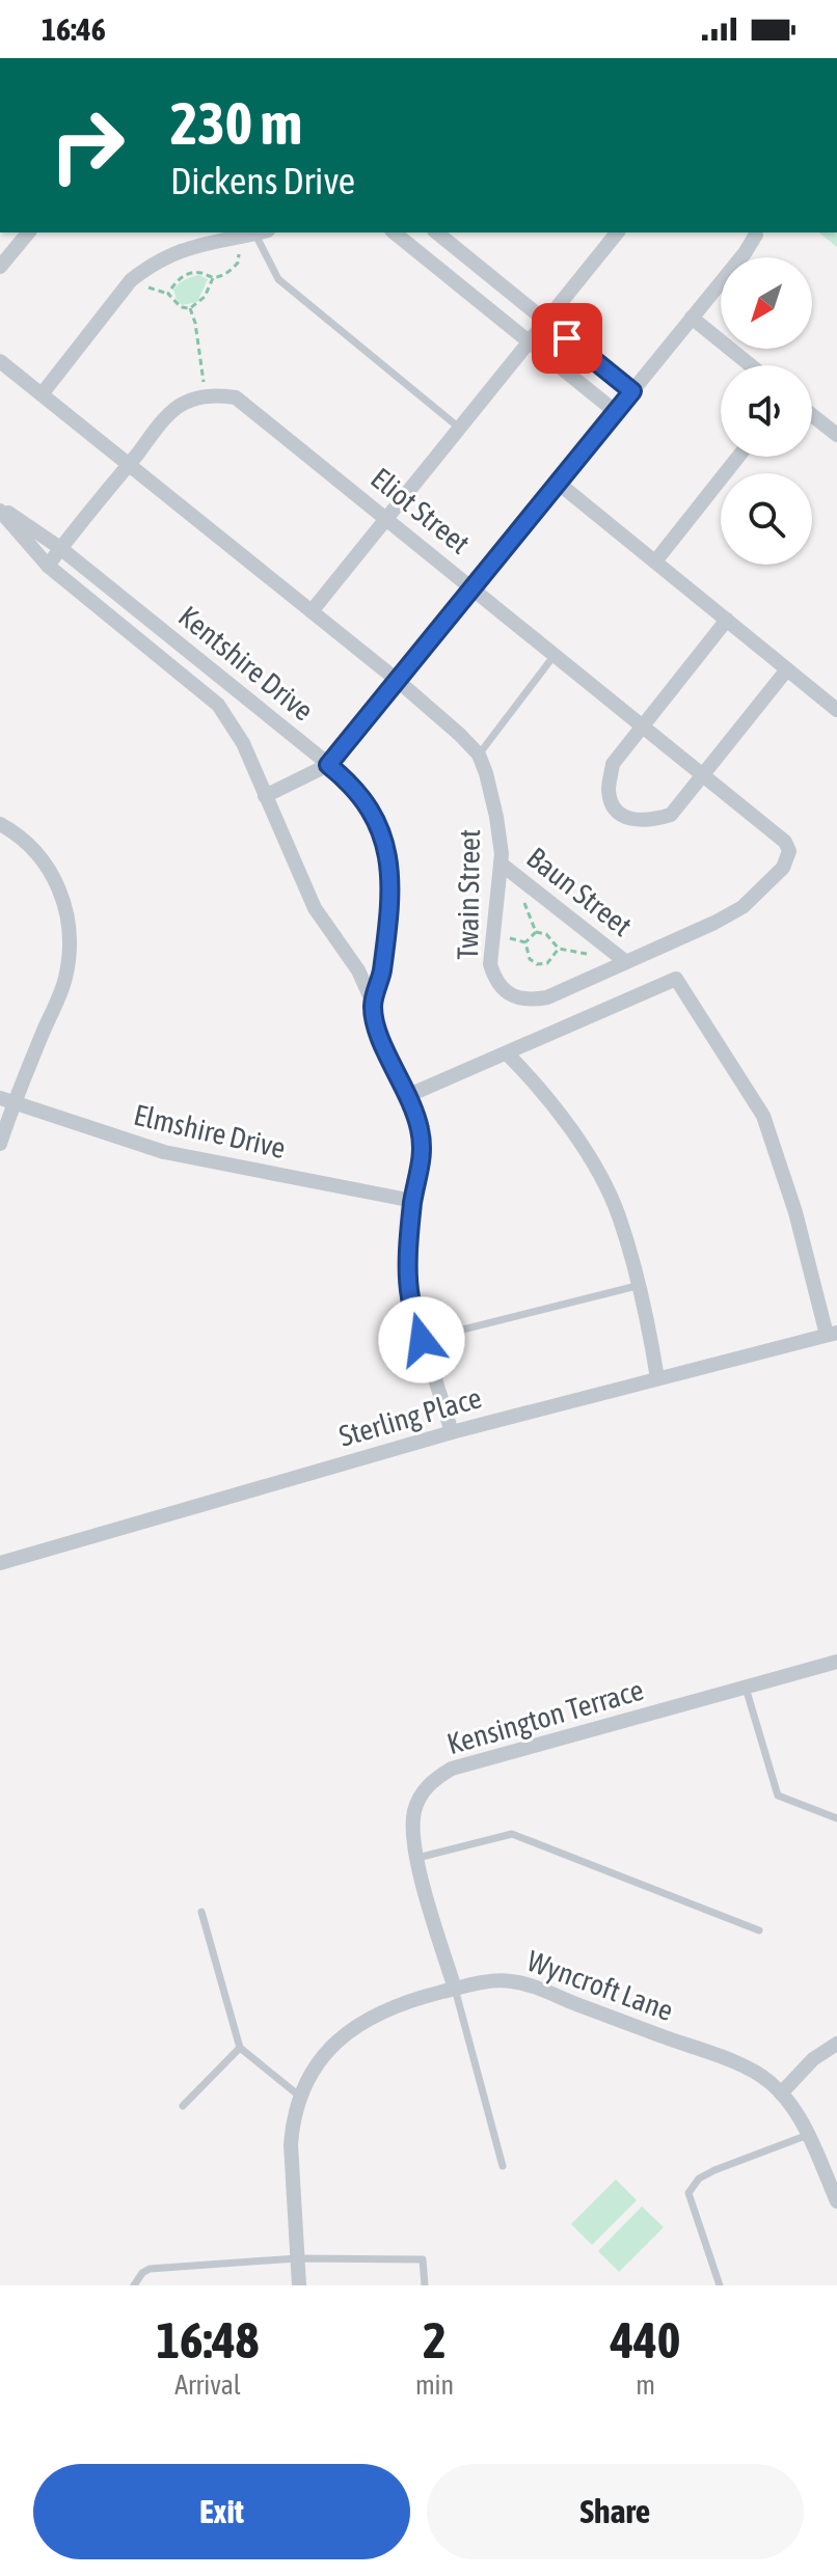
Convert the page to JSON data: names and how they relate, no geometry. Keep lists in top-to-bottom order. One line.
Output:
{"streets":{"street":["Eliot Street","Kentshire Drive","Baun Street","Twain Street","Elmshire Drive","Sterling Place","Kensington Terrace","Wyncroft Lane"]},"crossings":[["Eliot Street","Twain Street"],["Kentshire Drive","Elmshire Drive"],["Kentshire Drive","Sterling Place"],["Baun Street","Twain Street"],["Kensington Terrace","Wyncroft Lane"]],"north":"bottom left","page":{"status":"16:46","turn":["230 m","Dickens Drive"],"eta":["16:48","Arrival","2","min","440","m"],"buttons":["Exit","Share"]}}
